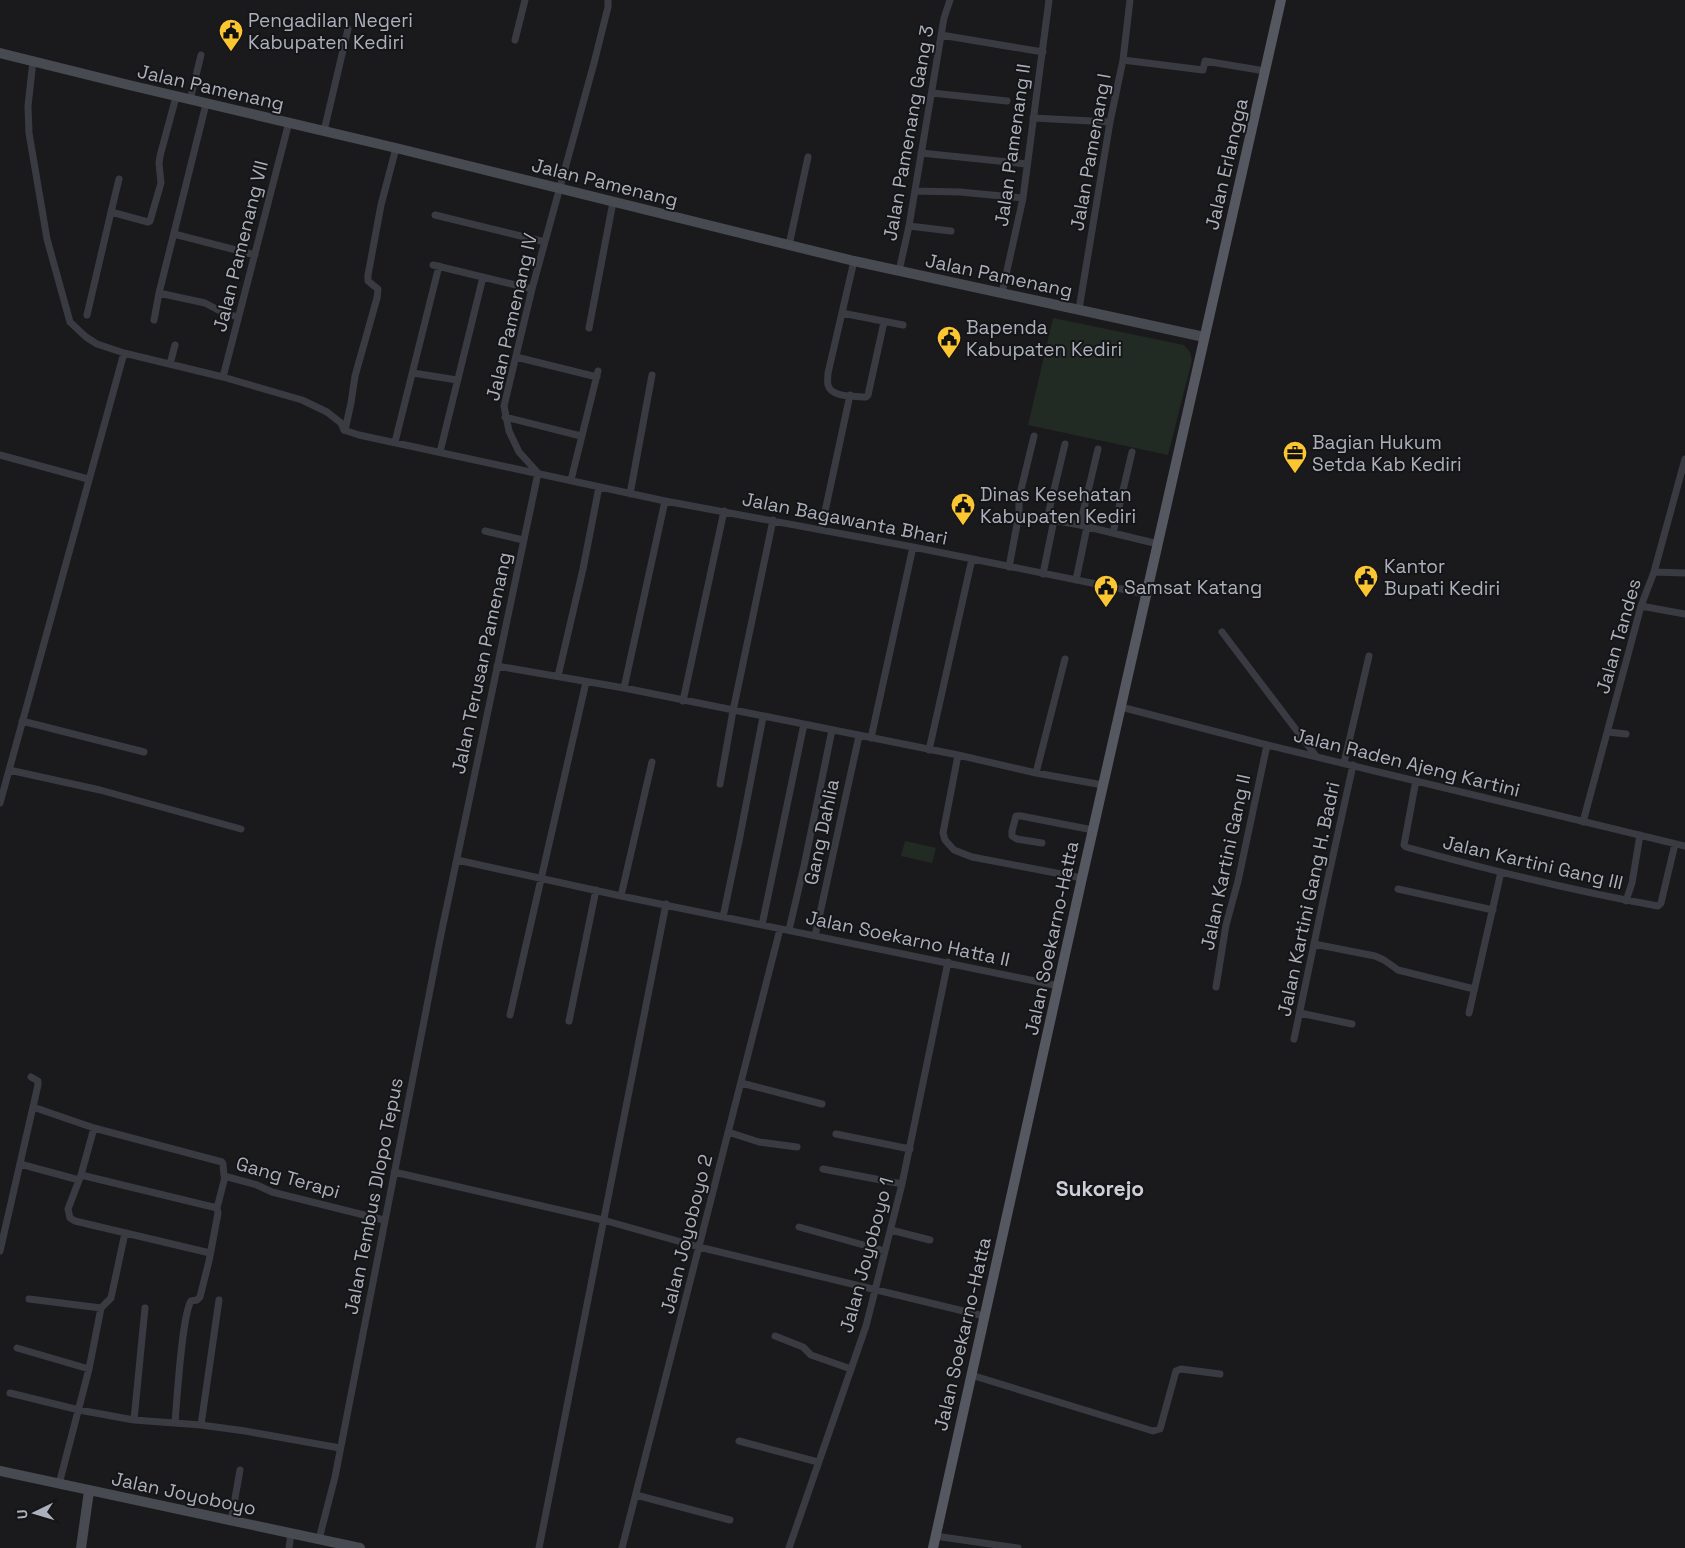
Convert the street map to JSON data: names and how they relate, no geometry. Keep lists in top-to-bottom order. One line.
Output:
{"streets":{"main road":["Jalan Pamenang","Jalan Erlangga","Jalan Soekarno-Hatta","Jalan Joyoboyo"],"street":["Jalan Pamenang Gang 3","Jalan Pamenang II","Jalan Pamenang I","Jalan Pamenang VII","Jalan Pamenang IV","Jalan Bagawanta Bhari","Jalan Tandes","Jalan Terusan Pamenang","Jalan Raden Ajeng Kartini","Gang Dahlia","Jalan Kartini Gang II","Jalan Kartini Gang III","Jalan Kartini Gang H. Badri","Jalan Soekarno Hatta II","Gang Terapi","Jalan Tembus Dlopo Tepus","Jalan Joyoboyo 2","Jalan Joyoboyo 1"]},"crossings":[["Jalan Pamenang","Jalan Pamenang Gang 3"],["Jalan Pamenang","Jalan Pamenang II"],["Jalan Pamenang","Jalan Pamenang I"],["Jalan Pamenang","Jalan Erlangga"],["Jalan Pamenang","Jalan Pamenang VII"],["Jalan Pamenang","Jalan Pamenang IV"],["Jalan Pamenang","Jalan Soekarno-Hatta"],["Jalan Erlangga","Jalan Soekarno-Hatta"],["Jalan Pamenang IV","Jalan Bagawanta Bhari"],["Jalan Pamenang IV","Jalan Terusan Pamenang"],["Jalan Bagawanta Bhari","Jalan Terusan Pamenang"],["Jalan Bagawanta Bhari","Jalan Soekarno-Hatta"],["Jalan Tandes","Jalan Raden Ajeng Kartini"],["Jalan Terusan Pamenang","Jalan Soekarno Hatta II"],["Jalan Terusan Pamenang","Jalan Tembus Dlopo Tepus"],["Jalan Raden Ajeng Kartini","Jalan Kartini Gang II"],["Jalan Raden Ajeng Kartini","Jalan Kartini Gang III"],["Jalan Raden Ajeng Kartini","Jalan Kartini Gang H. Badri"],["Jalan Raden Ajeng Kartini","Jalan Soekarno-Hatta"],["Gang Dahlia","Jalan Soekarno Hatta II"],["Jalan Soekarno Hatta II","Jalan Soekarno-Hatta"],["Jalan Soekarno Hatta II","Jalan Tembus Dlopo Tepus"],["Jalan Soekarno Hatta II","Jalan Joyoboyo 2"],["Jalan Soekarno Hatta II","Jalan Joyoboyo 1"],["Gang Terapi","Jalan Tembus Dlopo Tepus"],["Jalan Tembus Dlopo Tepus","Jalan Joyoboyo"]],"districts":["Sukorejo"],"places":{"public building":["Pengadilan Negeri Kabupaten Kediri","Bapenda Kabupaten Kediri","Dinas Kesehatan Kabupaten Kediri","Kantor Bupati Kediri","Samsat Katang"],"office":["Bagian Hukum Setda Kab Kediri"]},"north":"left"}
